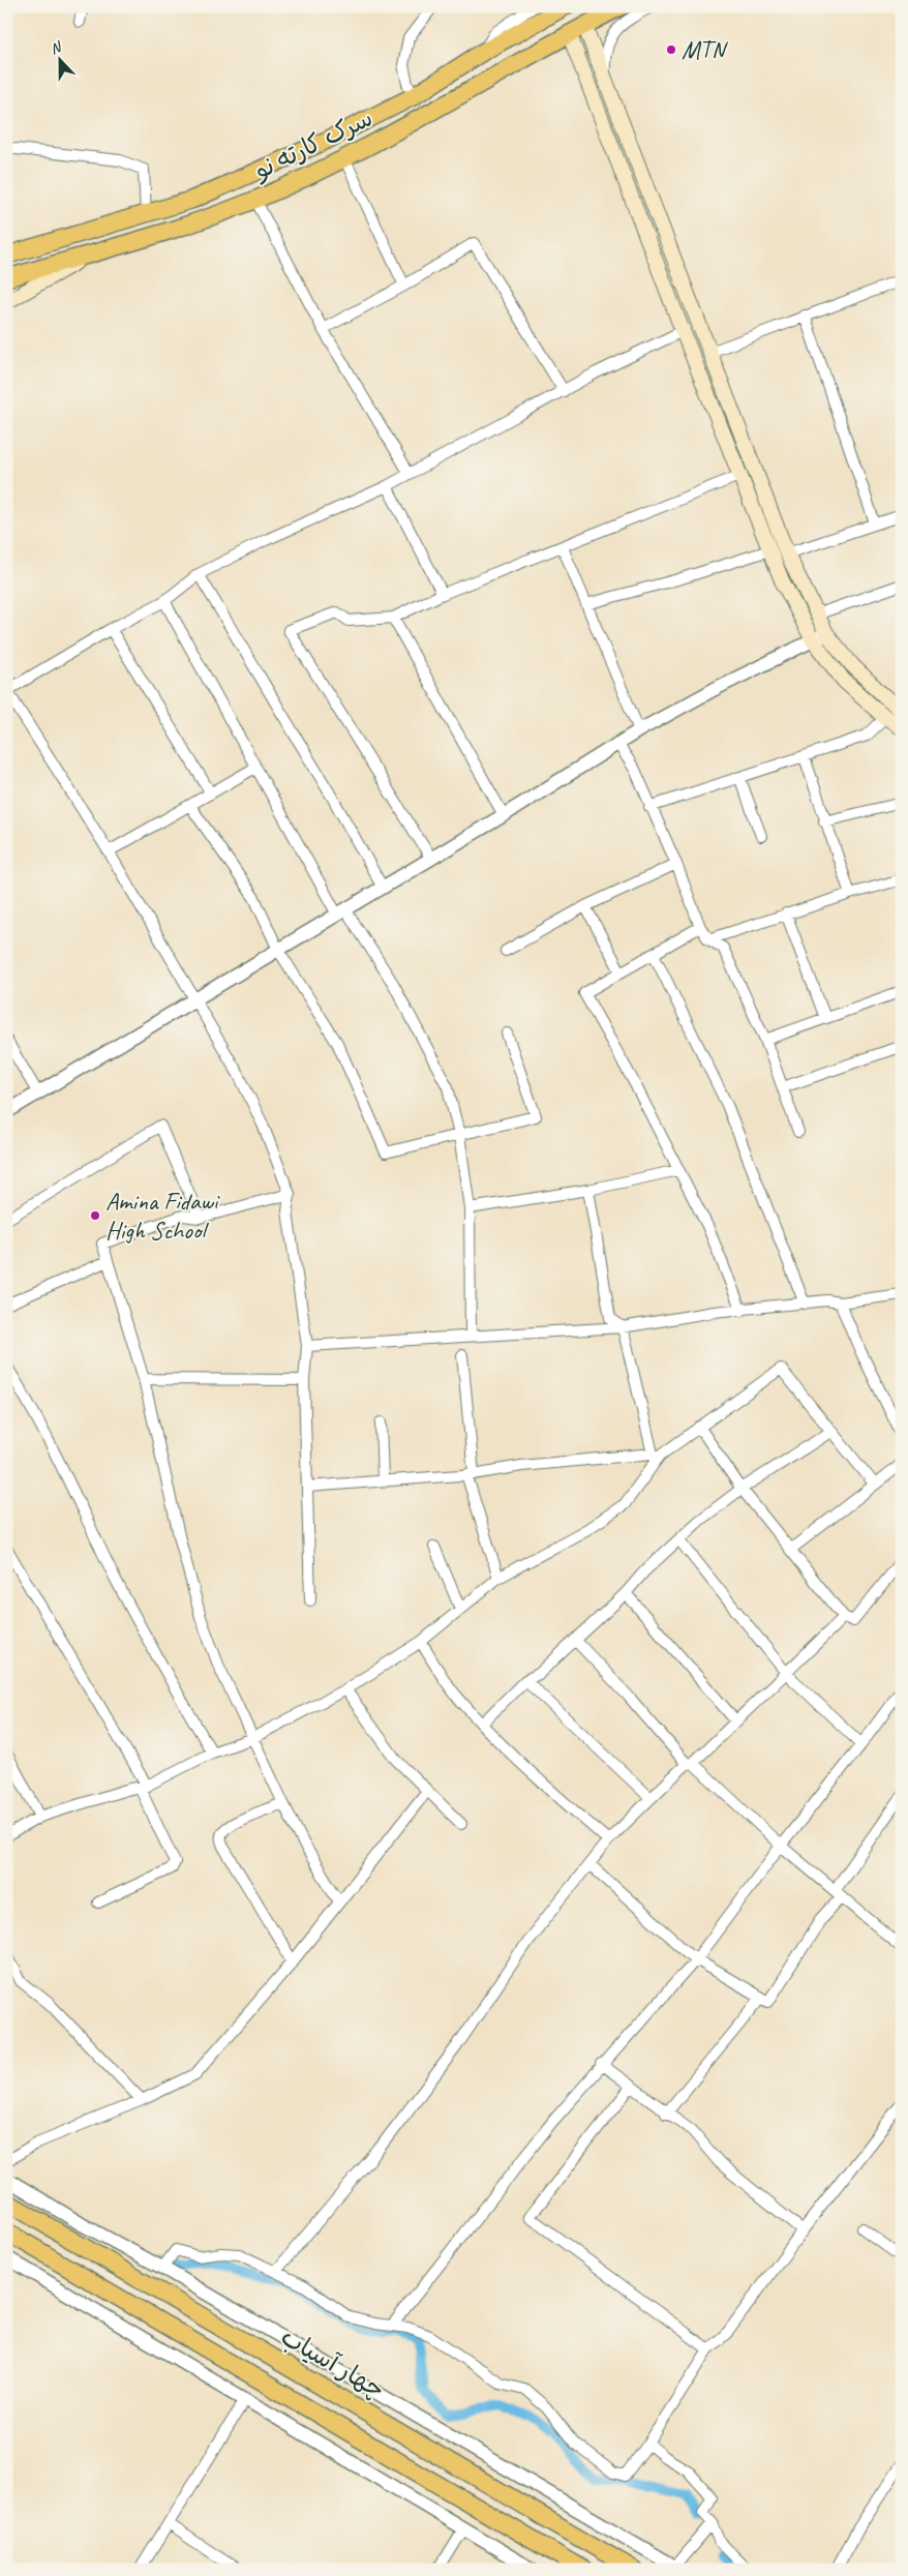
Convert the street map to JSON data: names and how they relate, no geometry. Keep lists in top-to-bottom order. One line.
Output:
{"streets":{"highway":["سرک کارته نو","چهار آسیاب"]},"places":["MTN","Amina Fidawi High School"],"north":"top"}
